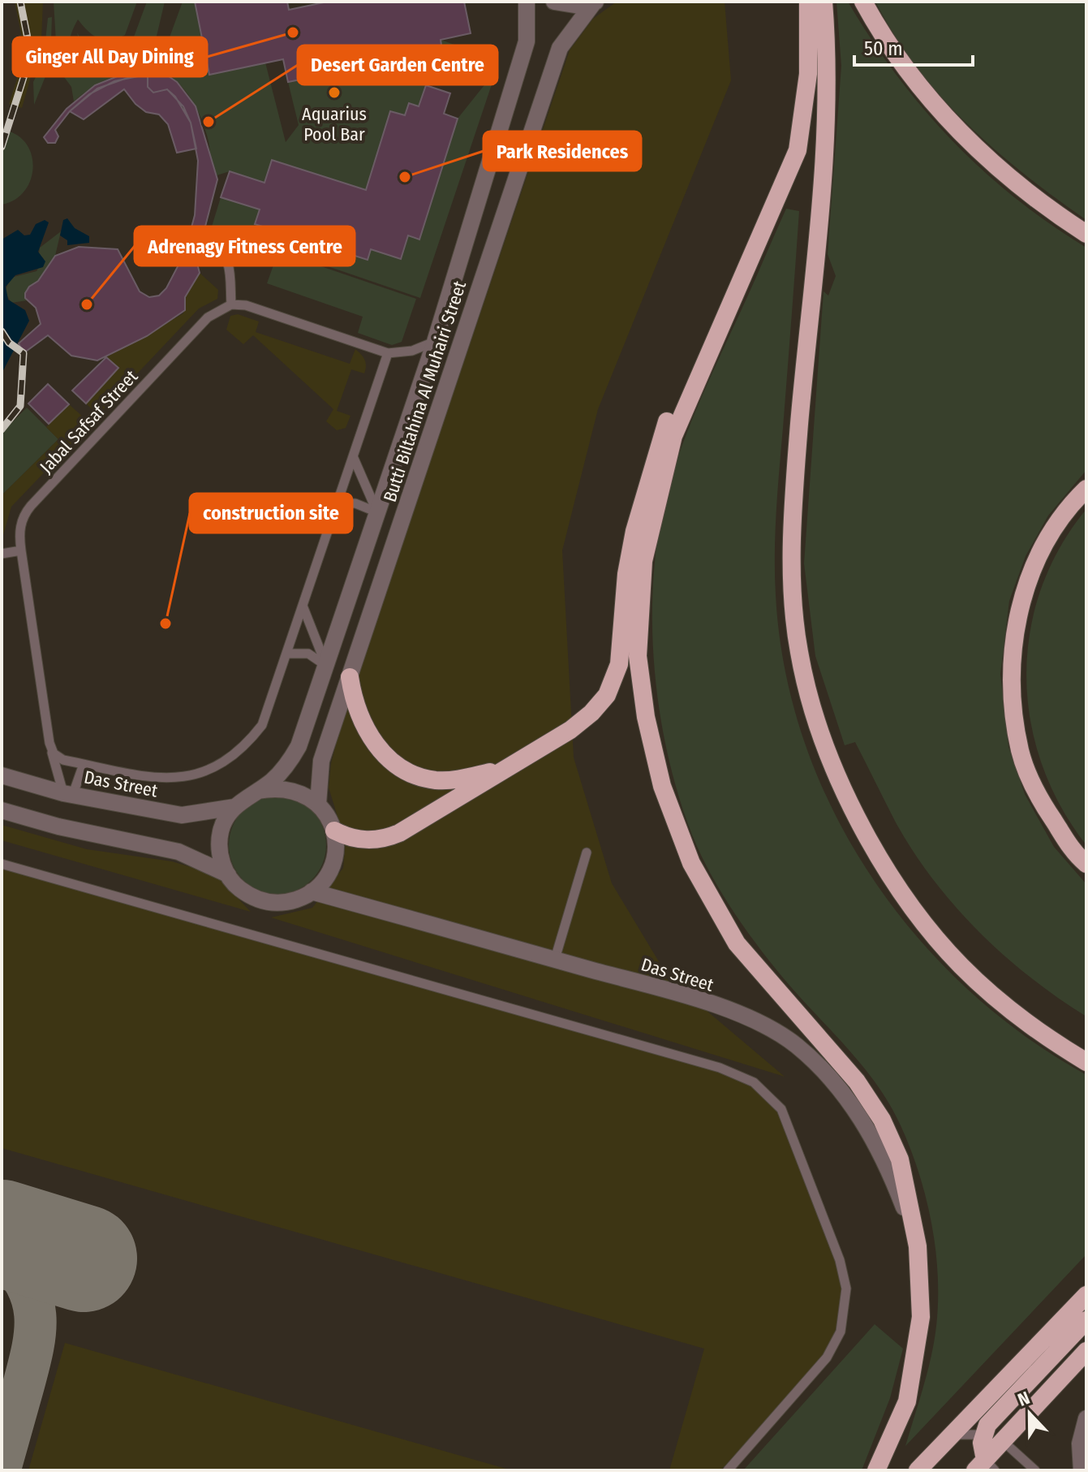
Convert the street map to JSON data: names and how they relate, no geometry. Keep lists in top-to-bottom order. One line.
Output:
{"streets":{"street":["Butti Biltahina Al Muhairi Street","Das Street"],"lane":["Jabal Safsaf Street"]},"crossings":[["Butti Biltahina Al Muhairi Street","Das Street"],["Jabal Safsaf Street","Das Street"]],"places":["Ginger All Day Dining","Aquarius Pool Bar","Desert Garden Centre","Park Residences","Adrenagy Fitness Centre","construction site"],"scale_bar":"50 m","north":"top"}
